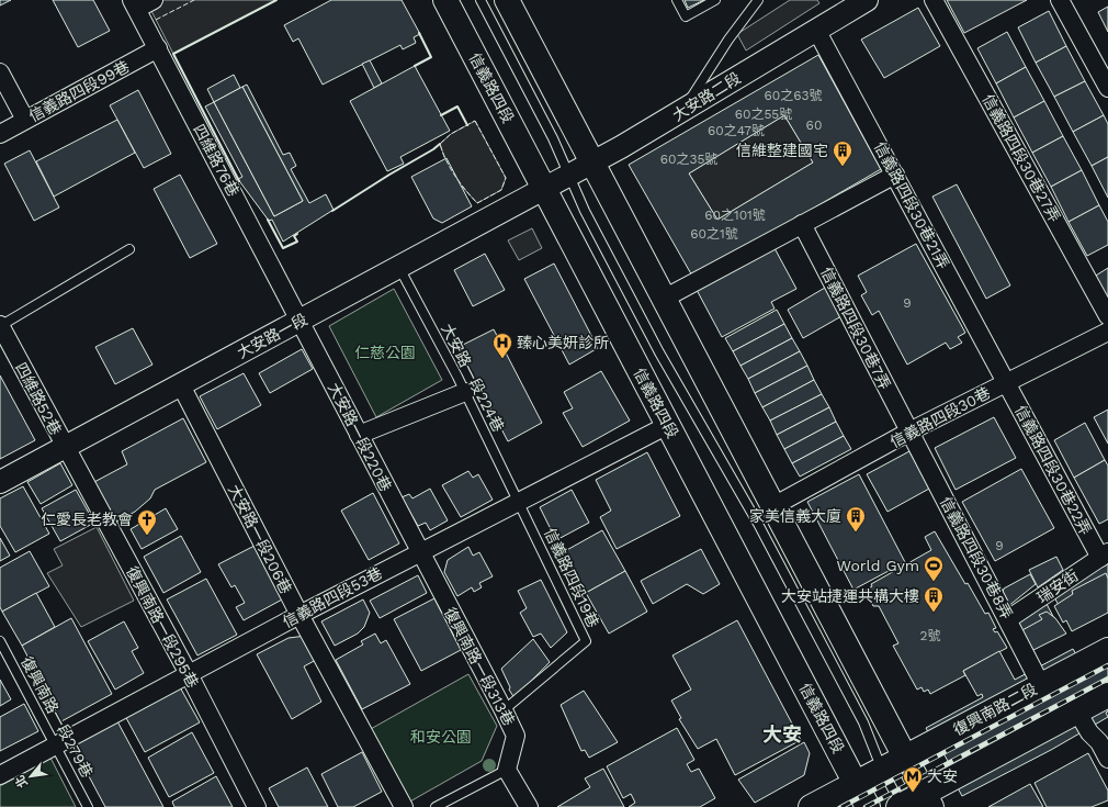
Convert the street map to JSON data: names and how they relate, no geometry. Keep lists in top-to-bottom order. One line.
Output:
{"streets":{"main road":["信義路四段","復興南路二段"],"street":["信義路四段99巷","大安路二段","信義路四段30巷27弄","四維路76巷","信義路四段30巷21弄","信義路四段30巷7弄","大安路一段","四維路52巷","信義路四段30巷","大安路一段220巷","信義路四段30巷22弄","大安路一段206巷","信義路四段30巷8弄","瑞安街","信義路四段53巷","復興南路一段295巷","復興南路一段313巷"],"lane":["大安路一段224巷","信義路四段19巷","復興南路一段279巷"]},"crossings":[["信義路四段","大安路二段"],["信義路四段","大安路一段"],["信義路四段","信義路四段53巷"],["信義路四段","復興南路二段"],["信義路四段99巷","四維路76巷"],["大安路二段","信義路四段30巷21弄"],["大安路二段","大安路一段"],["四維路76巷","大安路一段"],["四維路76巷","大安路一段220巷"],["信義路四段30巷21弄","信義路四段30巷"],["信義路四段30巷21弄","信義路四段30巷22弄"],["信義路四段30巷7弄","信義路四段30巷"],["信義路四段30巷7弄","信義路四段30巷8弄"],["大安路一段","大安路一段224巷"],["大安路一段","四維路52巷"],["大安路一段","大安路一段220巷"],["大安路一段","大安路一段206巷"],["大安路一段","復興南路一段295巷"],["大安路一段224巷","信義路四段19巷"],["大安路一段224巷","信義路四段53巷"],["四維路52巷","復興南路一段295巷"],["信義路四段30巷","信義路四段30巷22弄"],["信義路四段30巷","信義路四段30巷8弄"],["大安路一段220巷","信義路四段53巷"],["大安路一段220巷","復興南路一段313巷"],["信義路四段30巷22弄","瑞安街"],["大安路一段206巷","信義路四段53巷"],["信義路四段30巷8弄","瑞安街"],["信義路四段30巷8弄","復興南路二段"],["信義路四段19巷","信義路四段53巷"],["信義路四段19巷","復興南路一段313巷"],["信義路四段53巷","復興南路一段295巷"],["信義路四段53巷","復興南路一段313巷"],["信義路四段53巷","復興南路一段279巷"]],"districts":["大安"],"parks":["仁慈公園","和安公園"],"places":{"building":["信維整建國宅","家美信義大廈","大安站捷運共構大樓"],"hospital":["臻心美妍診所"],"church":["仁愛長老教會"],"sports":["World Gym"],"metro station":["大安"]},"house_numbers":["60之63號","60之55號","60","60之47號","60之35號","60之101號","60之1號","9","9","2號"],"north":"bottom left"}
